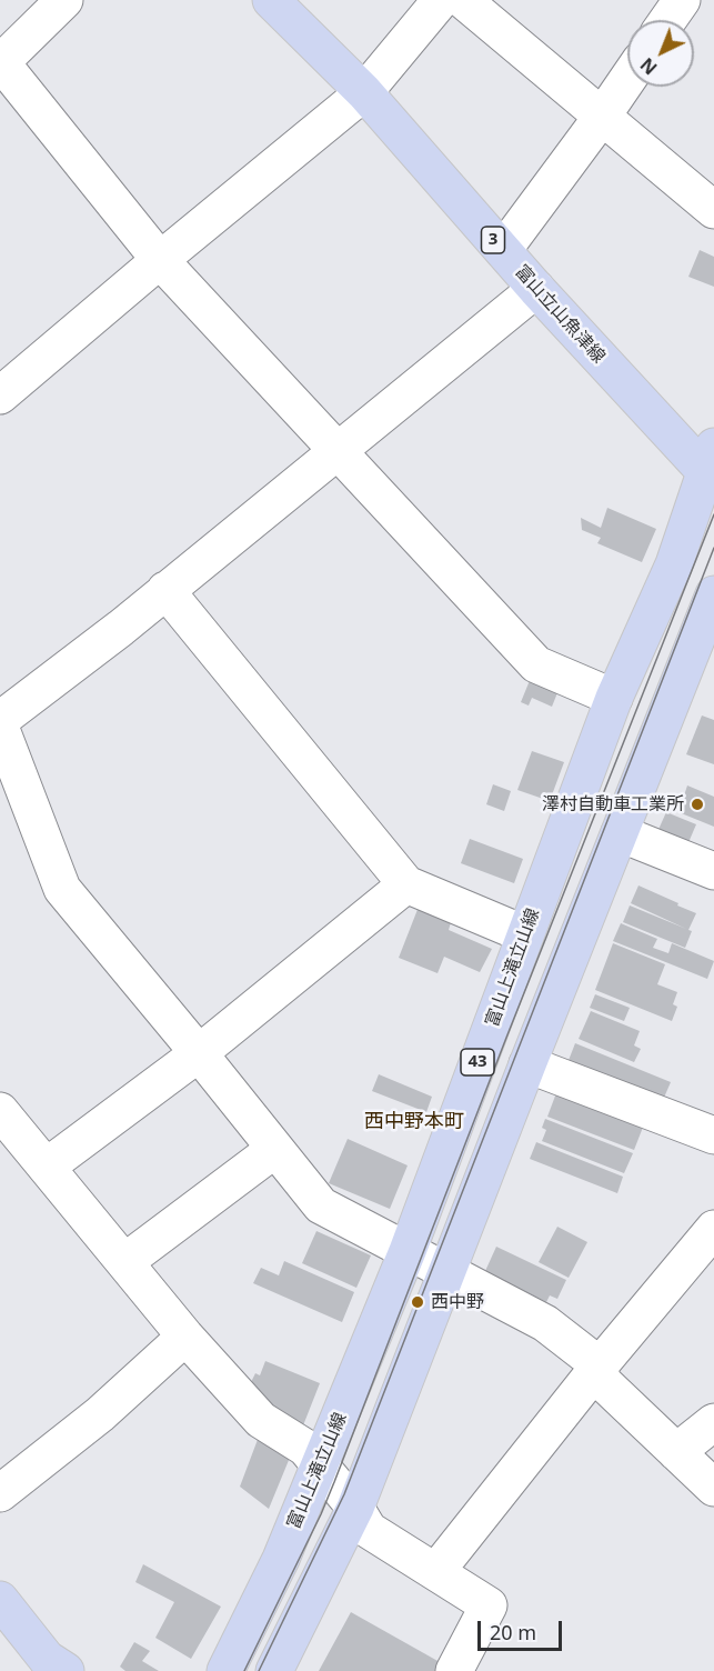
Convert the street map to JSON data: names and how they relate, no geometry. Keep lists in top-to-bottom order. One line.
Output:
{"streets":{"main road":["3","富山立山魚津線","富山上滝立山線","43"]},"crossings":[["富山立山魚津線","富山上滝立山線"]],"districts":["西中野本町"],"places":["澤村自動車工業所","西中野"],"scale_bar":"20 m","north":"bottom left"}
